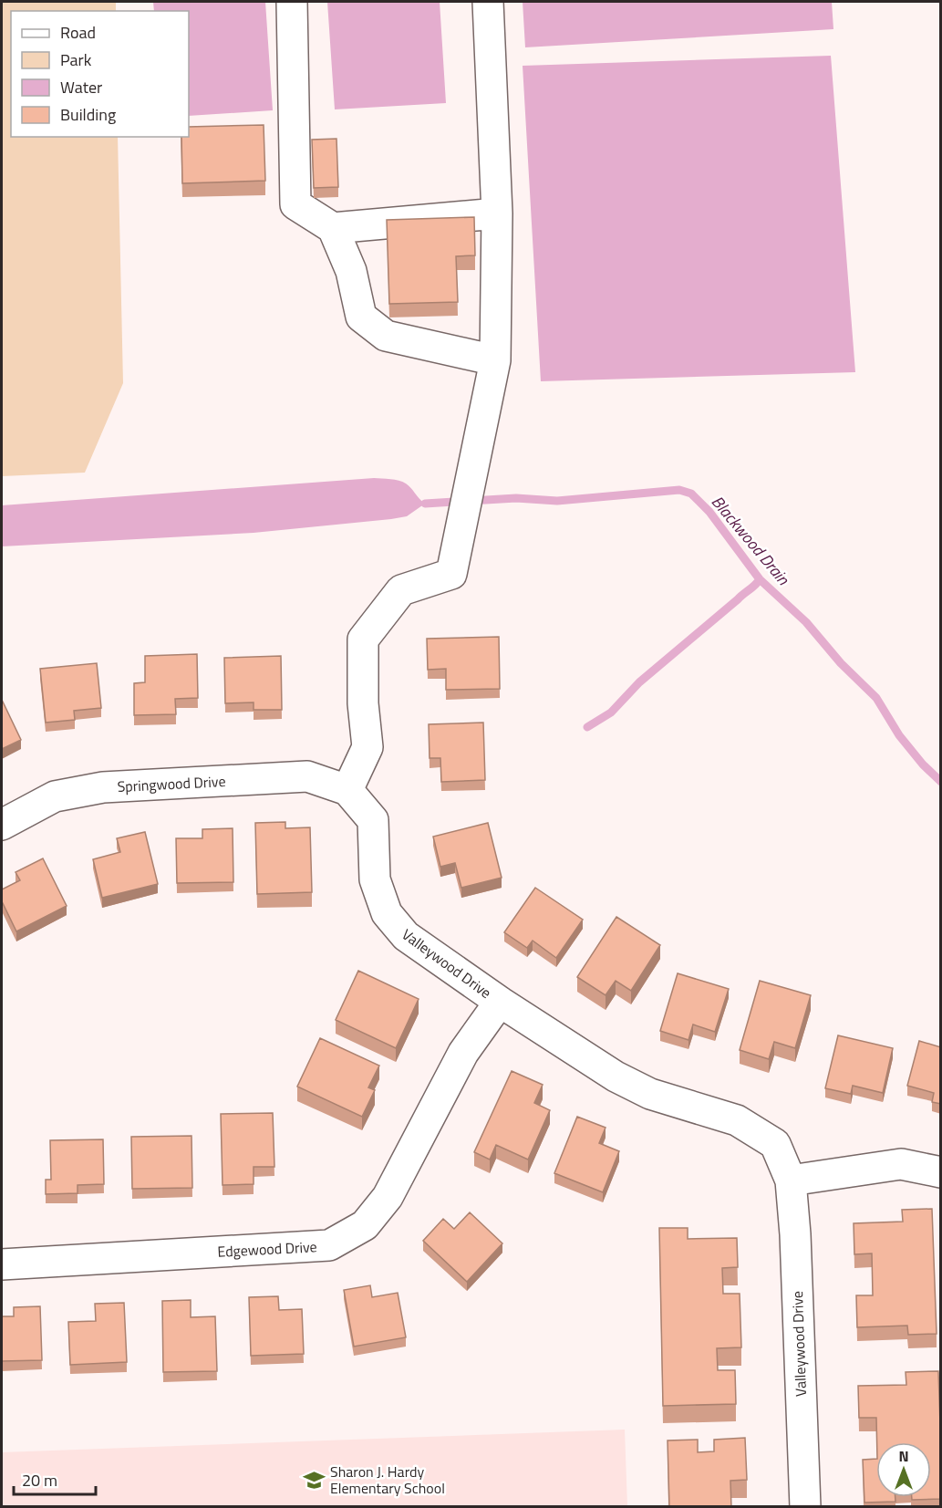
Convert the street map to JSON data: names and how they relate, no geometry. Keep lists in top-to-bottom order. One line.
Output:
{"streets":{"street":["Springwood Drive","Valleywood Drive","Edgewood Drive"]},"crossings":[["Springwood Drive","Valleywood Drive"],["Valleywood Drive","Edgewood Drive"]],"water":["Blackwood Drain"],"places":{"school or university":["Sharon J. Hardy Elementary School"]},"legend":["Road","Park","Water","Building"],"scale_bar":"20 m","north":"top"}
